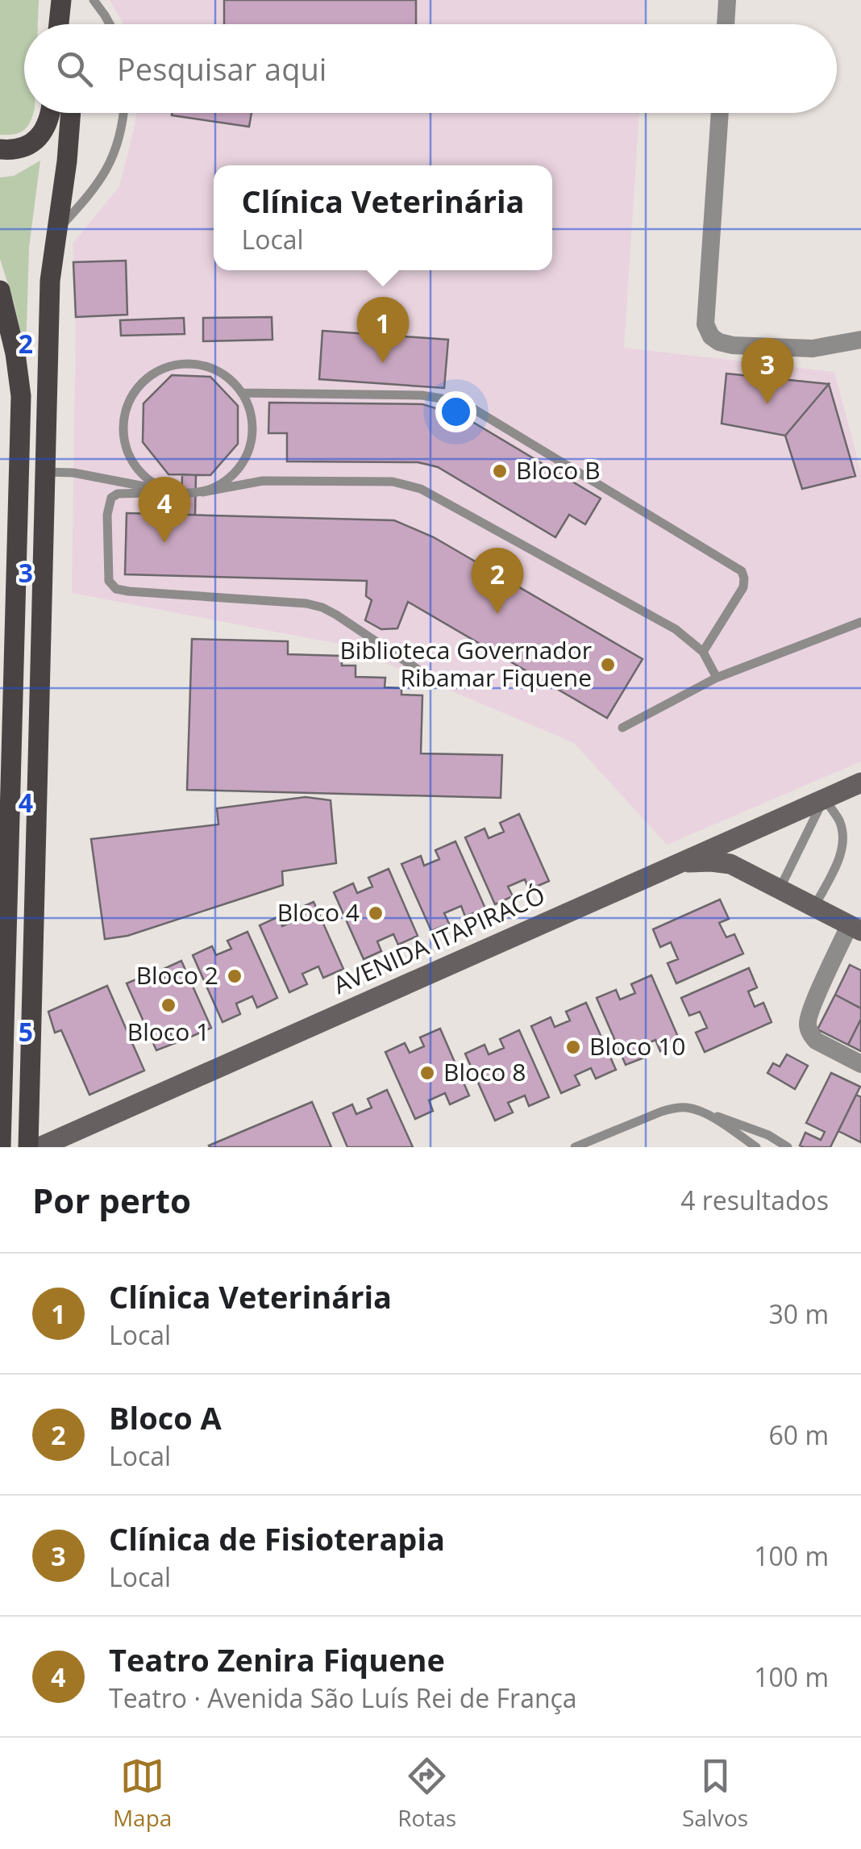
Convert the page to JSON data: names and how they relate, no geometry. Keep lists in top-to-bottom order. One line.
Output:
{"streets":{"main road":["AVENIDA ITAPIRACÓ"]},"places":["Bloco B","Biblioteca Governador Ribamar Fiquene","Bloco 4","Bloco 2","Bloco 1","Bloco 10","Bloco 8"],"page":{"search":"Pesquisar aqui","popup":["Clínica Veterinária","Local"],"pins":["1","3","4","2"],"heading":["Por perto","4 resultados"],"list":[{"mark":"1","name":"Clínica Veterinária","note":"Local","value":"30 m"},{"mark":"2","name":"Bloco A","note":"Local","value":"60 m"},{"mark":"3","name":"Clínica de Fisioterapia","note":"Local","value":"100 m"},{"mark":"4","name":"Teatro Zenira Fiquene","note":"Teatro · Avenida São Luís Rei de França","value":"100 m"}],"nav":["Mapa","Rotas","Salvos"]},"grid":{"rows":["2","3","4","5"]}}
